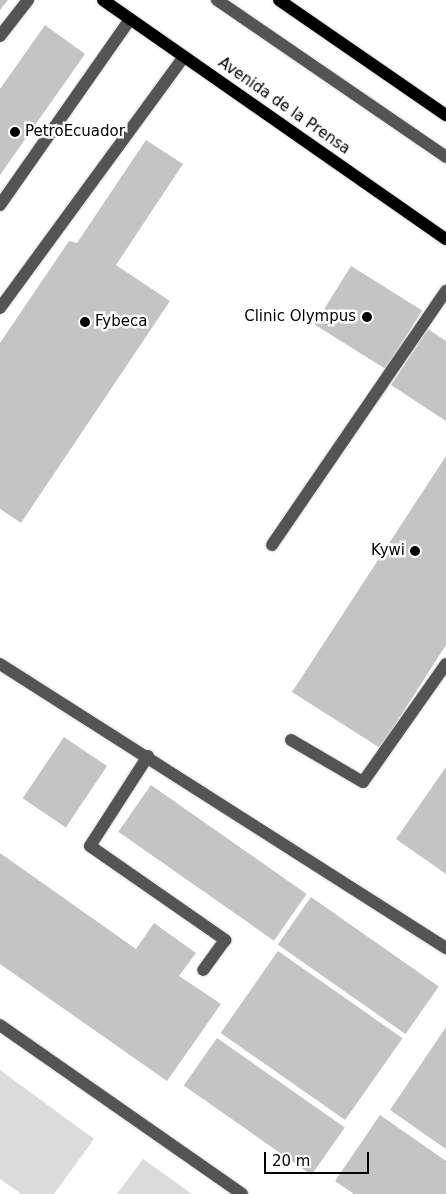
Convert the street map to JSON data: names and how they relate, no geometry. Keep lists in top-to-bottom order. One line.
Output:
{"streets":{"main road":["Avenida de la Prensa"]},"places":["PetroEcuador","Clinic Olympus","Fybeca","Kywi"],"scale_bar":"20 m"}
